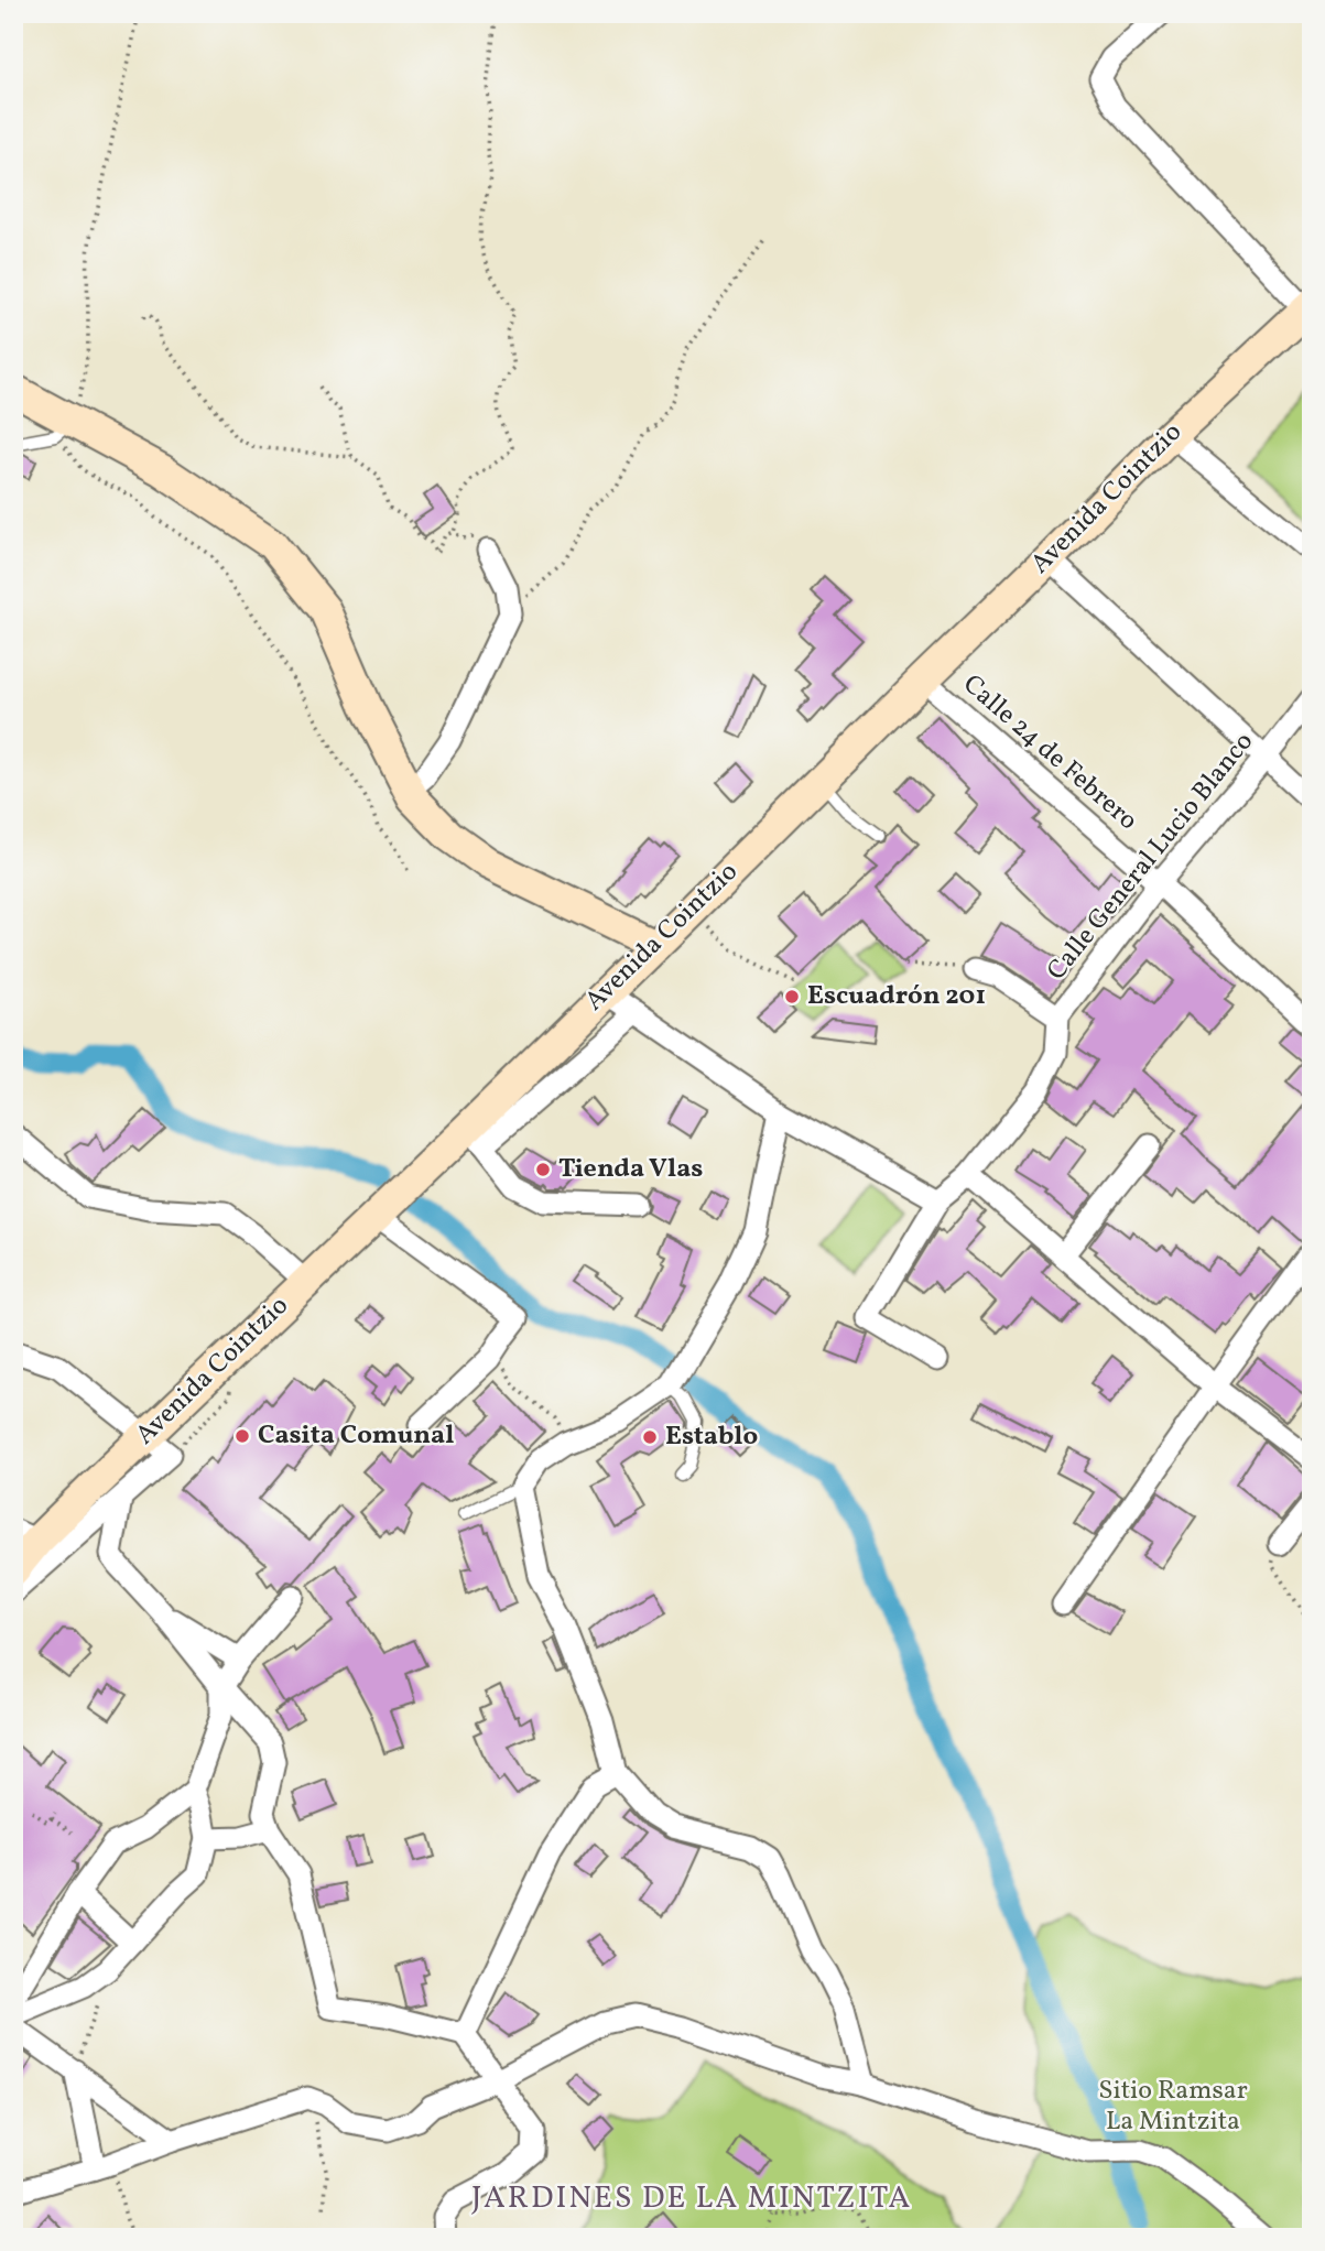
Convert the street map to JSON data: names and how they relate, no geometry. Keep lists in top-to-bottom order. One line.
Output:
{"streets":{"main road":["Avenida Cointzio"],"street":["Calle 24 de Febrero","Calle General Lucio Blanco"]},"crossings":[["Avenida Cointzio","Calle 24 de Febrero"],["Calle 24 de Febrero","Calle General Lucio Blanco"]],"districts":["JARDINES DE LA MINTZITA"],"parks":["Sitio Ramsar La Mintzita"],"places":["Escuadrón 201","Tienda Vlas","Casita Comunal","Establo"]}
